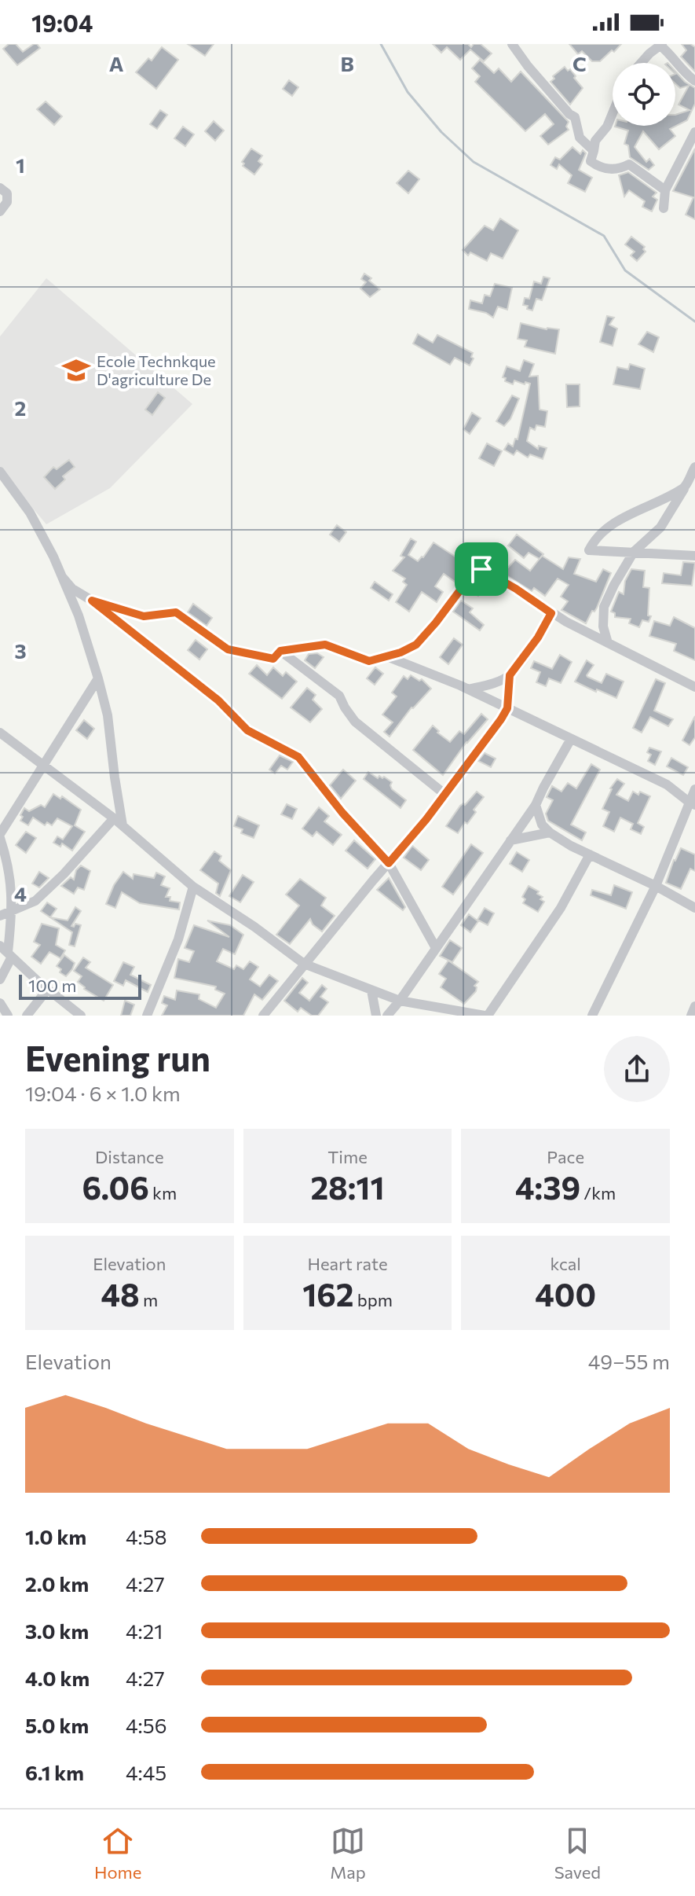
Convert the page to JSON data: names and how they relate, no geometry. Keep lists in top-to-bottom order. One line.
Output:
{"places":{"school or university":["Ecole Technkque D'agriculture De"]},"scale_bar":"100 m","page":{"status":"19:04","scale":"100 m","heading":["Evening run","19:04 · 6 × 1.0 km"],"stats":[["Distance","6.06 km"],["Time","28:11"],["Pace","4:39 /km"],["Elevation","48 m"],["Heart rate","162 bpm"],["kcal","400"]],"chart":["Elevation","49–55 m"],"list":[{"name":"1.0 km","note":"4:58"},{"name":"2.0 km","note":"4:27"},{"name":"3.0 km","note":"4:21"},{"name":"4.0 km","note":"4:27"},{"name":"5.0 km","note":"4:56"},{"name":"6.1 km","note":"4:45"}],"tabs":["Home","Map","Saved"]},"grid":{"columns":["A","B","C"],"rows":["1","2","3","4"]}}
